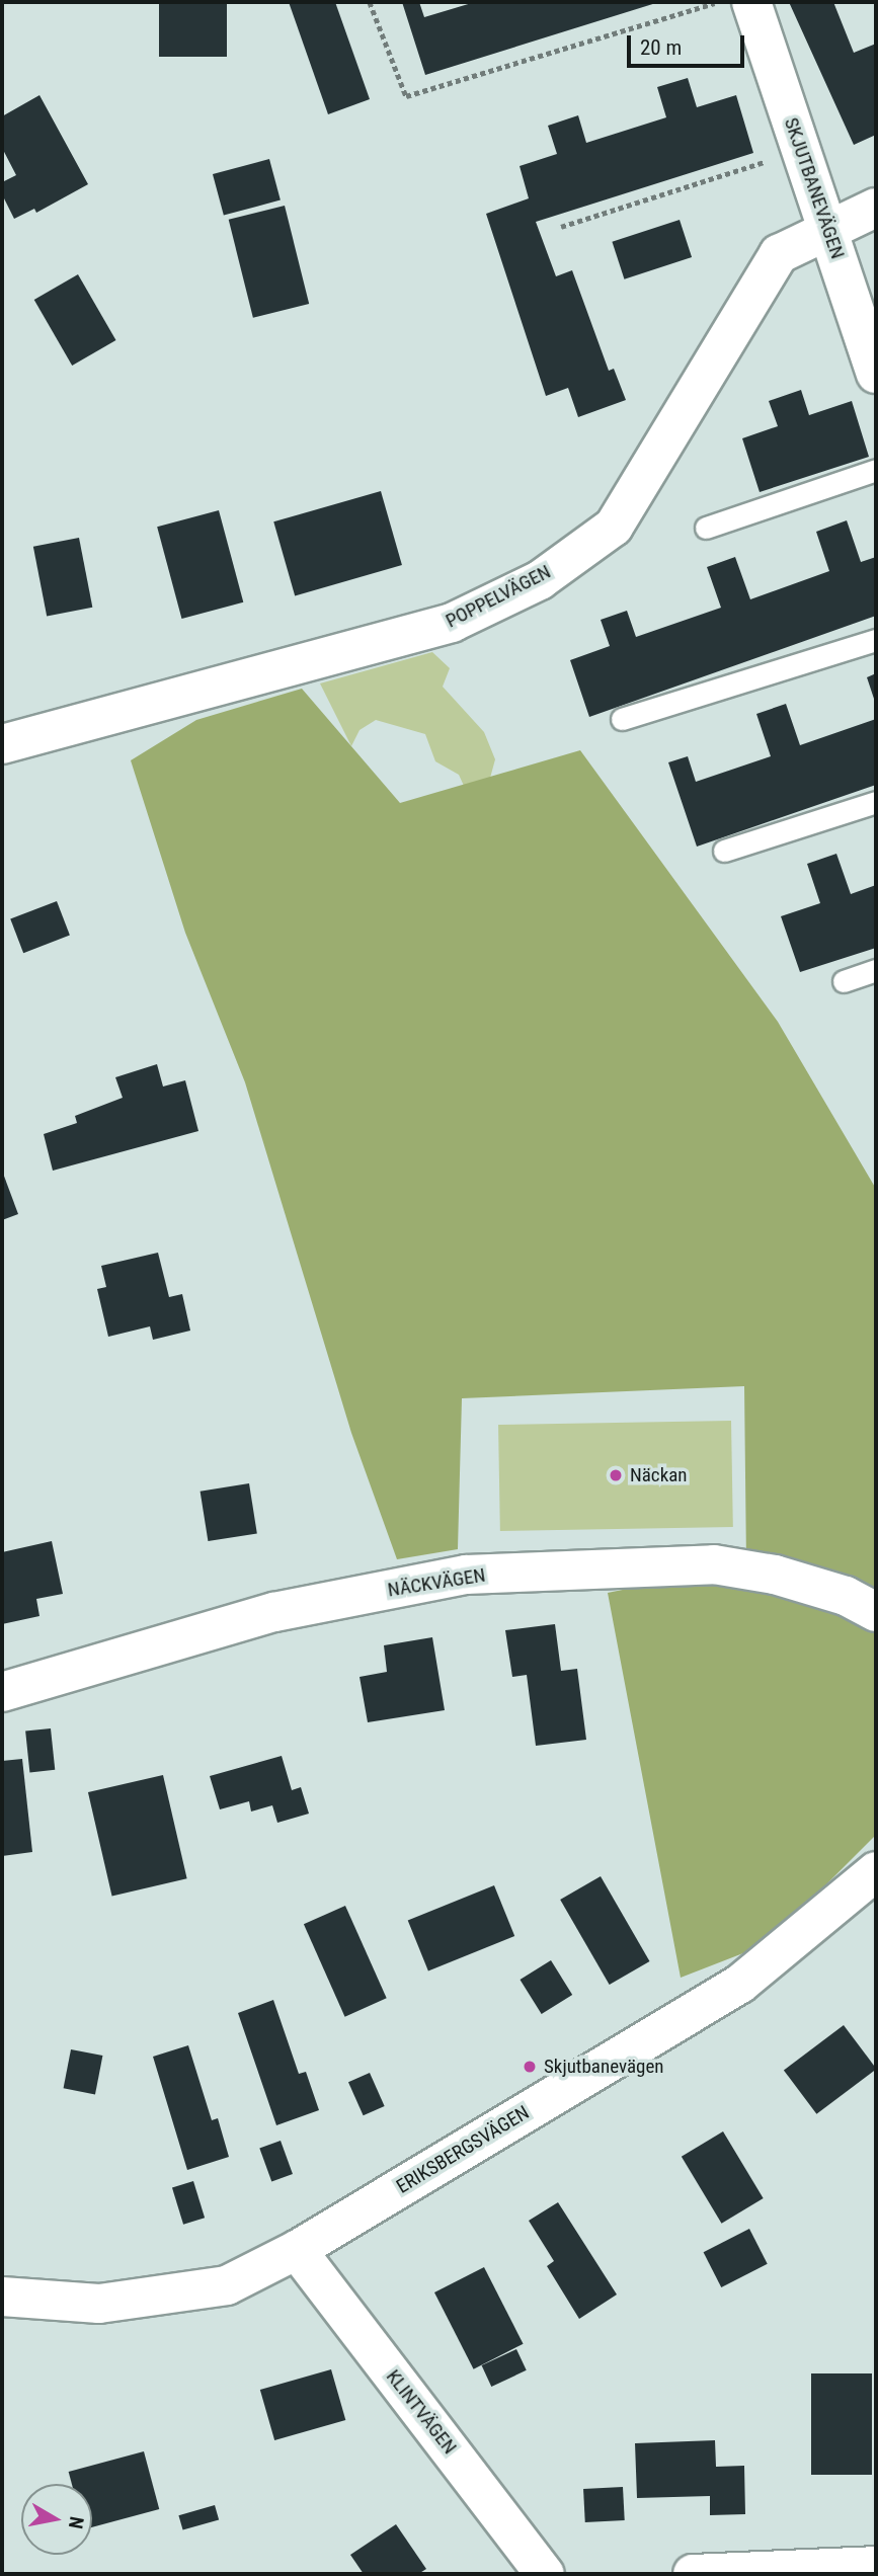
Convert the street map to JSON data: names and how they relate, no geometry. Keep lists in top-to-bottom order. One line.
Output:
{"streets":{"street":["SKJUTBANEVÄGEN","POPPELVÄGEN","NÄCKVÄGEN","ERIKSBERGSVÄGEN","KLINTVÄGEN"]},"crossings":[["SKJUTBANEVÄGEN","POPPELVÄGEN"],["ERIKSBERGSVÄGEN","KLINTVÄGEN"]],"places":["Näckan","Skjutbanevägen"],"scale_bar":"20 m","north":"right"}
